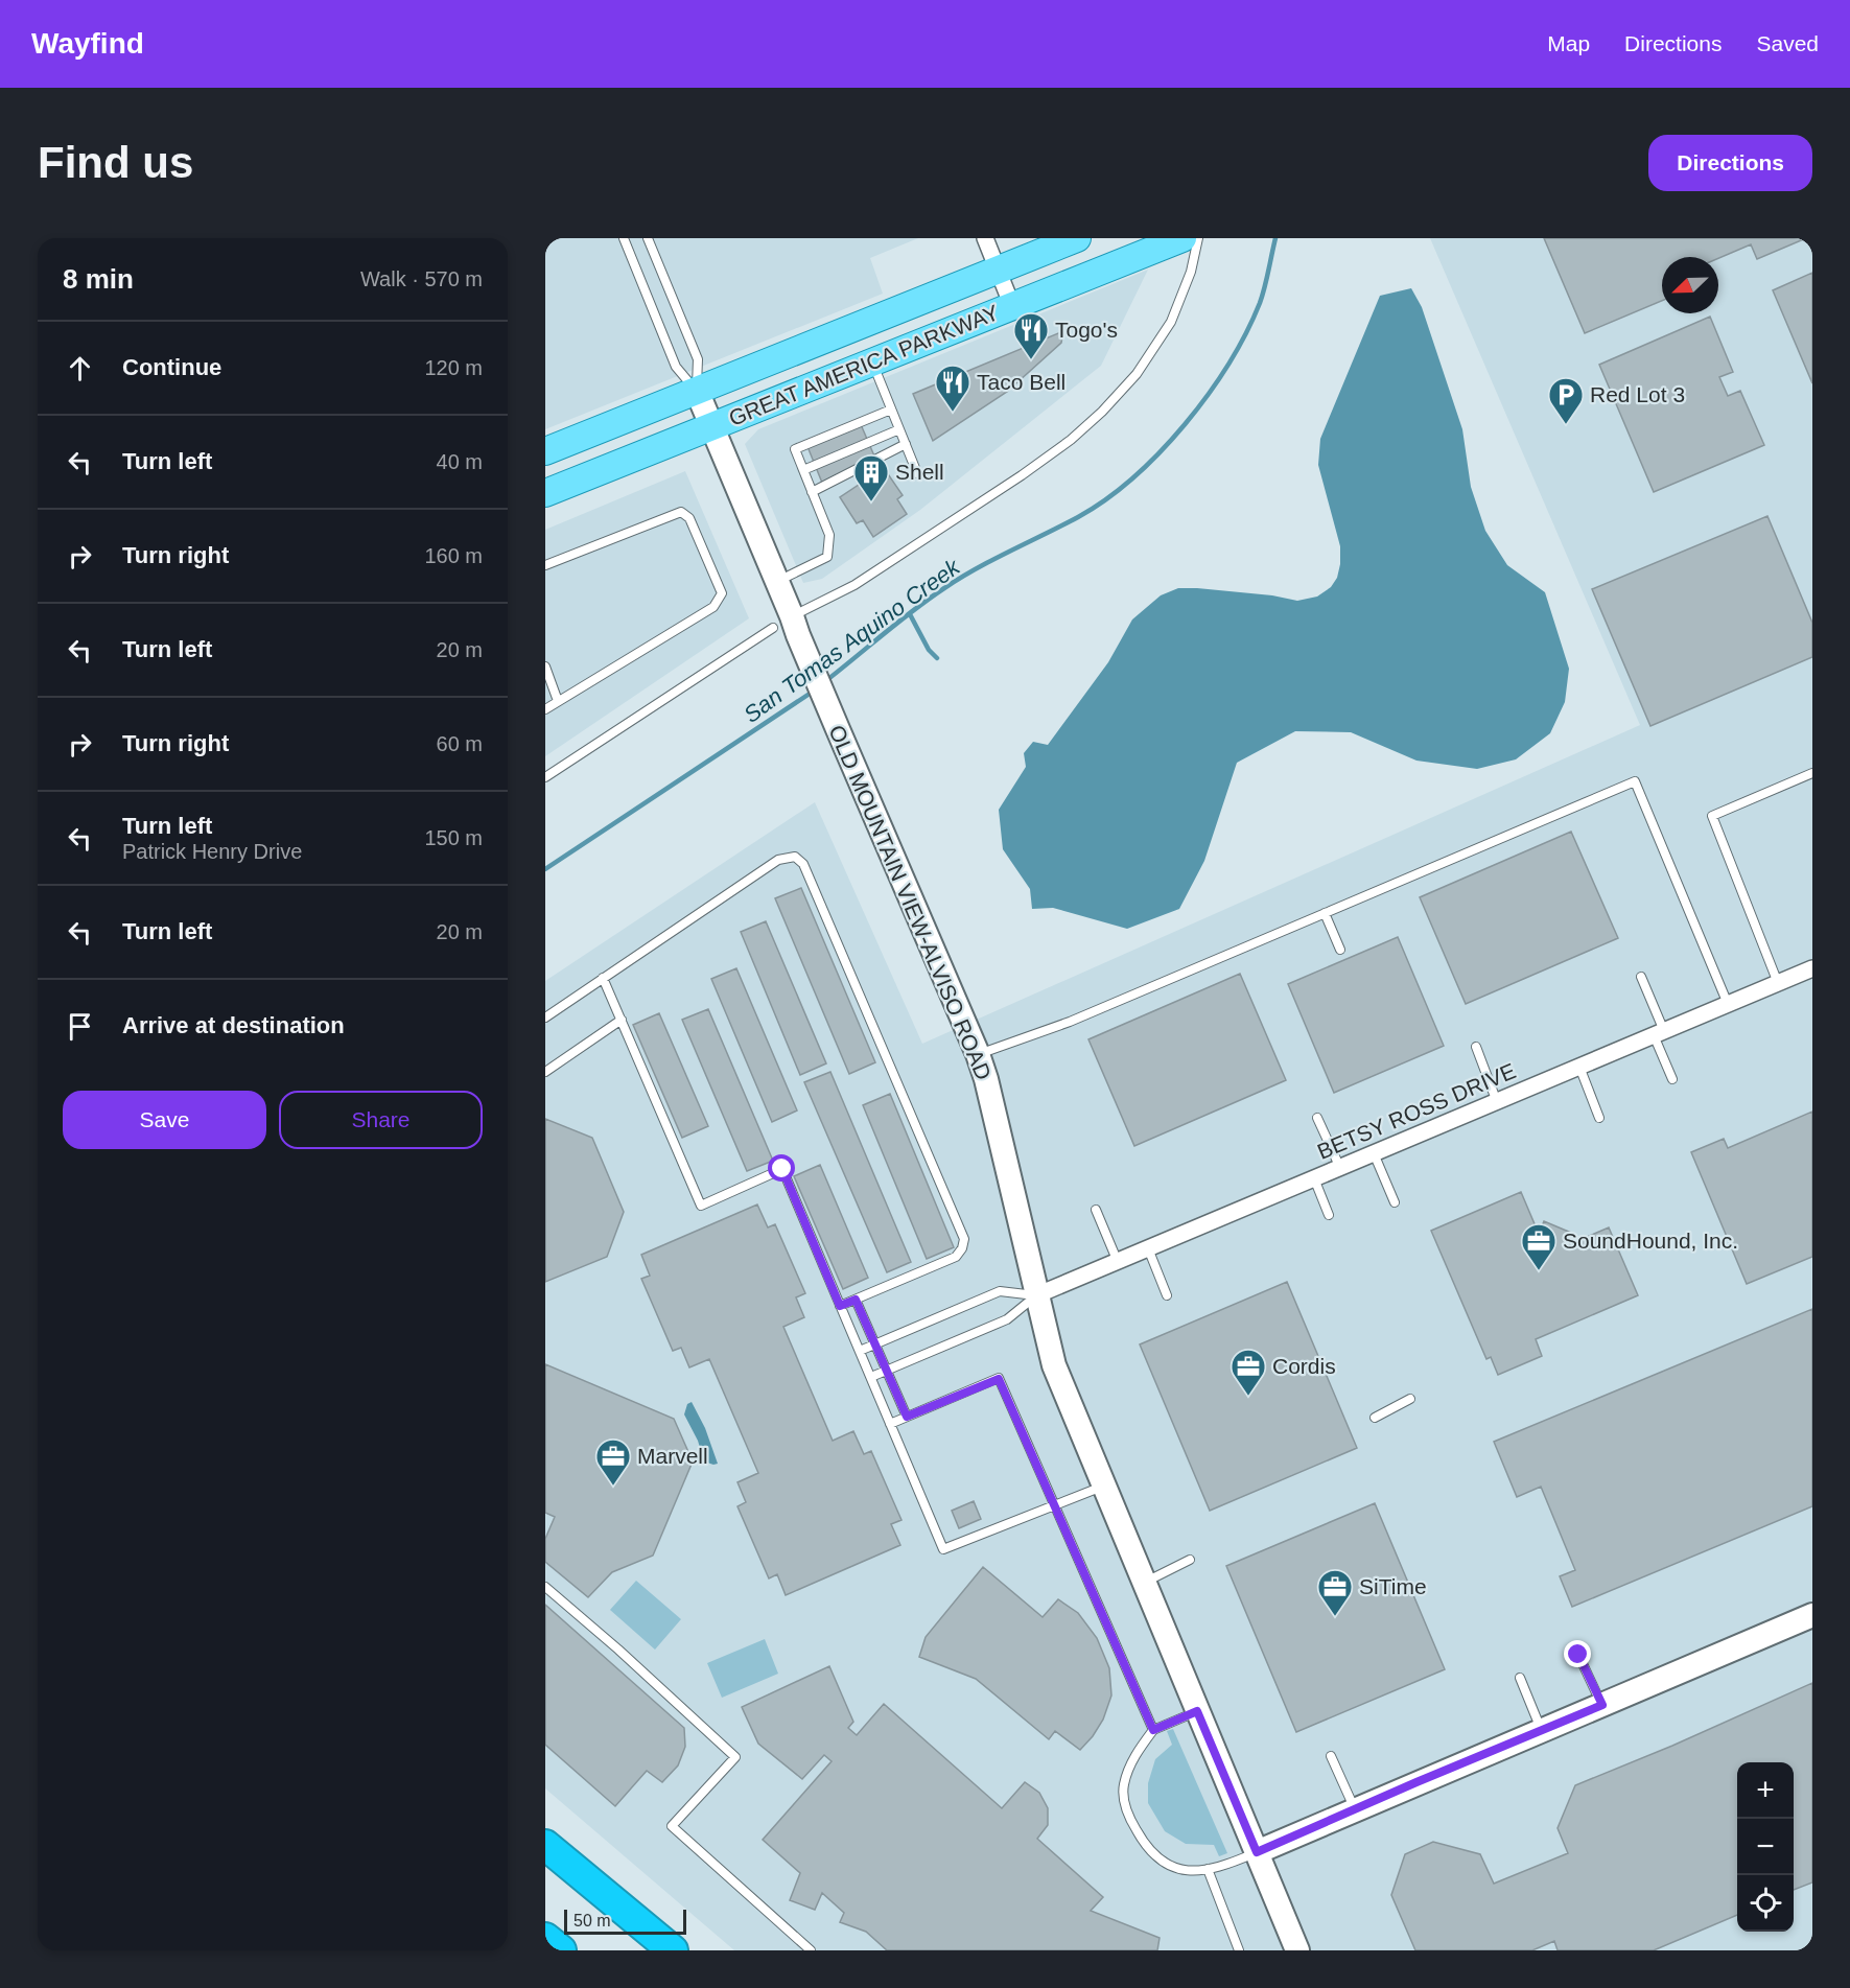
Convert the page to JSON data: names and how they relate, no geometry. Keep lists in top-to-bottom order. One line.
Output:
{"streets":{"main road":["GREAT AMERICA PARKWAY"],"street":["OLD MOUNTAIN VIEW-ALVISO ROAD","BETSY ROSS DRIVE"]},"crossings":[["GREAT AMERICA PARKWAY","OLD MOUNTAIN VIEW-ALVISO ROAD"],["OLD MOUNTAIN VIEW-ALVISO ROAD","BETSY ROSS DRIVE"]],"water":["San Tomas Aquino Creek"],"places":{"restaurant":["Togo's","Taco Bell"],"parking":["Red Lot 3"],"building":["Shell"],"office":["SoundHound, Inc.","Cordis","Marvell","SiTime"]},"scale_bar":"50 m","north":"bottom left","page":{"header":"Wayfind","nav":["Map","Directions","Saved"],"buttons":["Directions",["Save","Share"]],"title":"Find us","heading":["8 min","Walk · 570 m"],"list":[["Continue","120 m"],["Turn left","40 m"],["Turn right","160 m"],["Turn left","20 m"],["Turn right","60 m"],["Turn left","Patrick Henry Drive","150 m"],["Turn left","20 m"],"Arrive at destination"],"map_buttons":["+","−"],"scale":"50 m"}}
